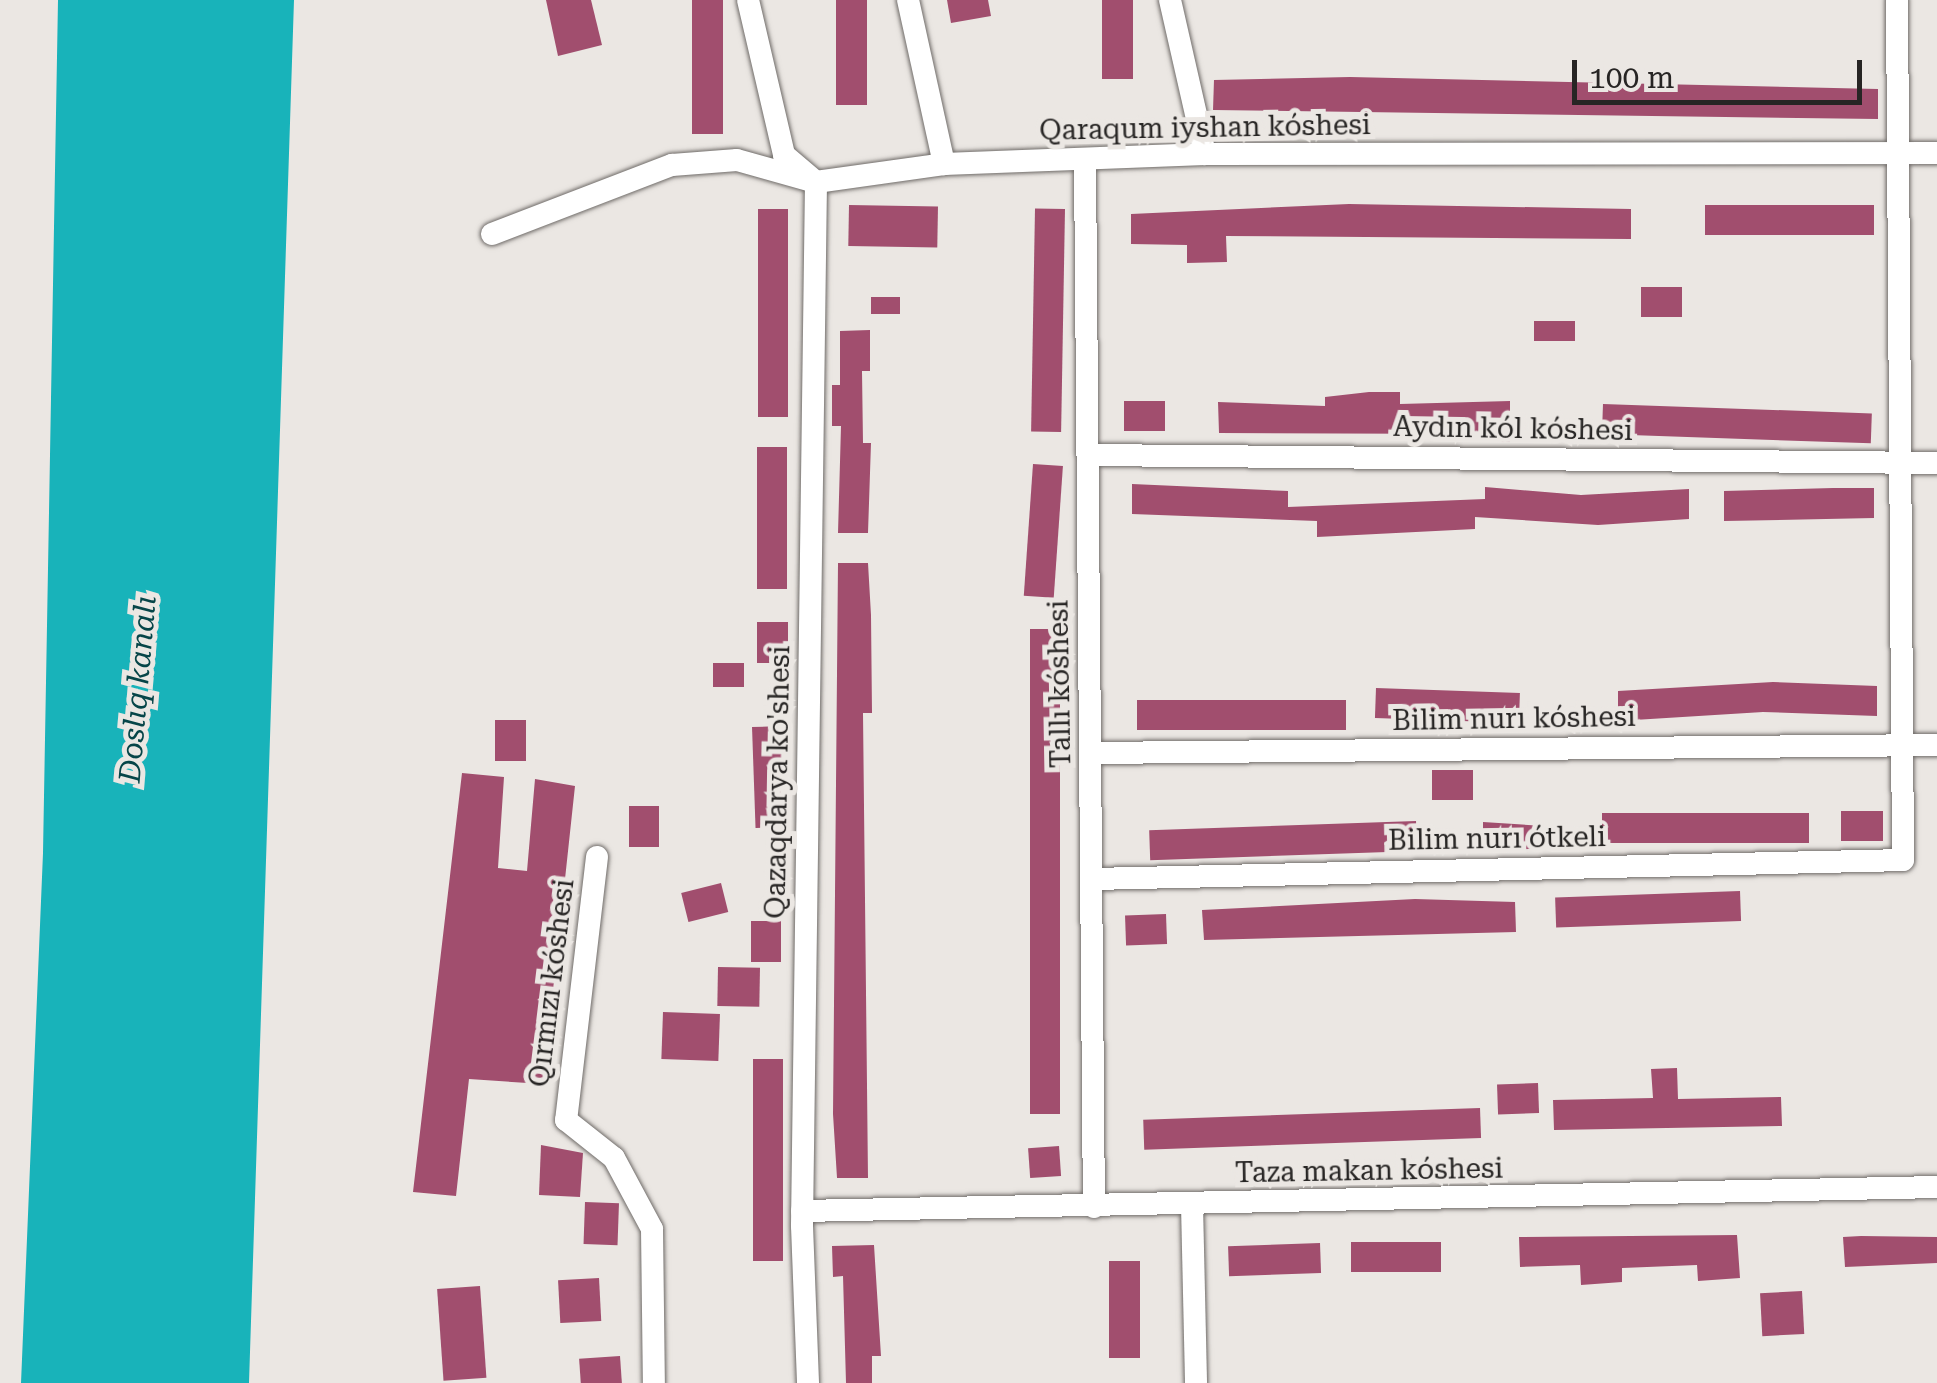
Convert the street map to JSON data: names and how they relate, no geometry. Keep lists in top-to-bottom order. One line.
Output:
{"streets":{"street":["Qaraqum iyshan kóshesi","Aydın kól kóshesi","Tallı kóshesi","Bilim nurı kóshesi","Qazaqdarya ko'shesi","Bilim nurı ótkeli","Qırmızı kóshesi","Taza makan kóshesi"]},"crossings":[["Qaraqum iyshan kóshesi","Tallı kóshesi"],["Qaraqum iyshan kóshesi","Qazaqdarya ko'shesi"],["Aydın kól kóshesi","Tallı kóshesi"],["Tallı kóshesi","Bilim nurı kóshesi"],["Tallı kóshesi","Bilim nurı ótkeli"],["Tallı kóshesi","Taza makan kóshesi"],["Bilim nurı kóshesi","Bilim nurı ótkeli"],["Qazaqdarya ko'shesi","Taza makan kóshesi"]],"water":["Doslıq kanalı"],"scale_bar":"100 m"}
